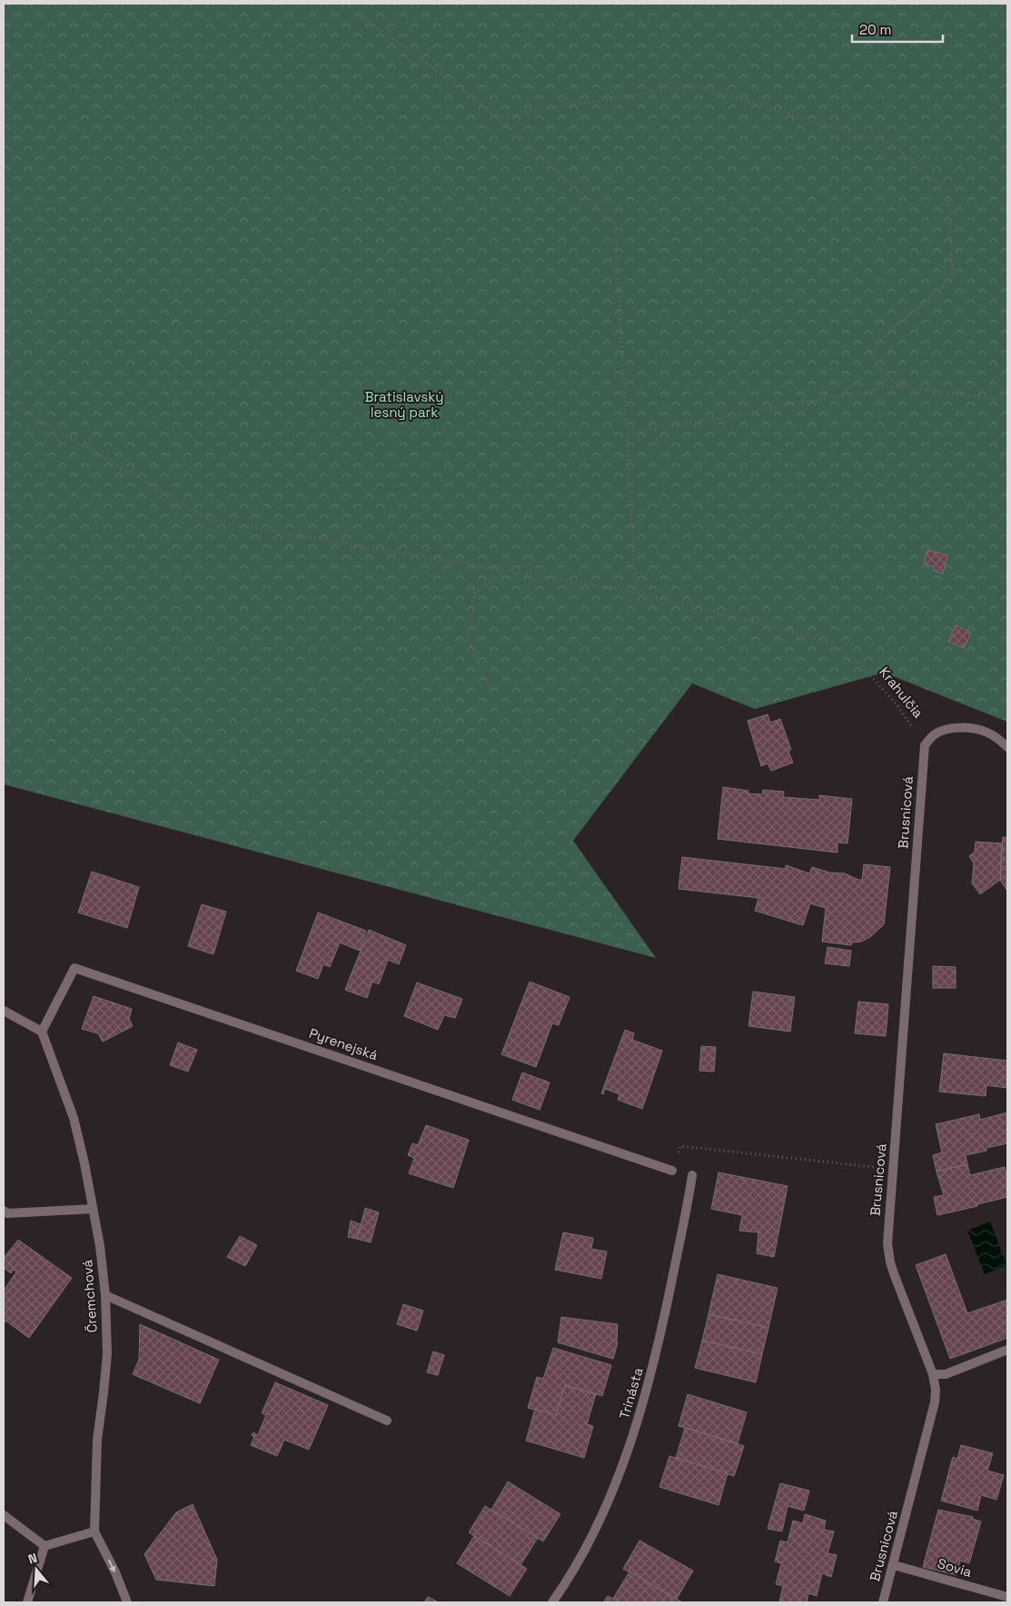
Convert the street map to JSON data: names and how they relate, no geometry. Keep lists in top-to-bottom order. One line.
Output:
{"streets":{"street":["Brusnicová","Pyrenejská","Čremchová","Trinásta","Sovia"],"path":["Krahulčia"]},"crossings":[["Krahulčia","Brusnicová"],["Brusnicová","Sovia"],["Pyrenejská","Čremchová"]],"parks":["Bratislavský lesný park"],"scale_bar":"20 m","north":"top"}
